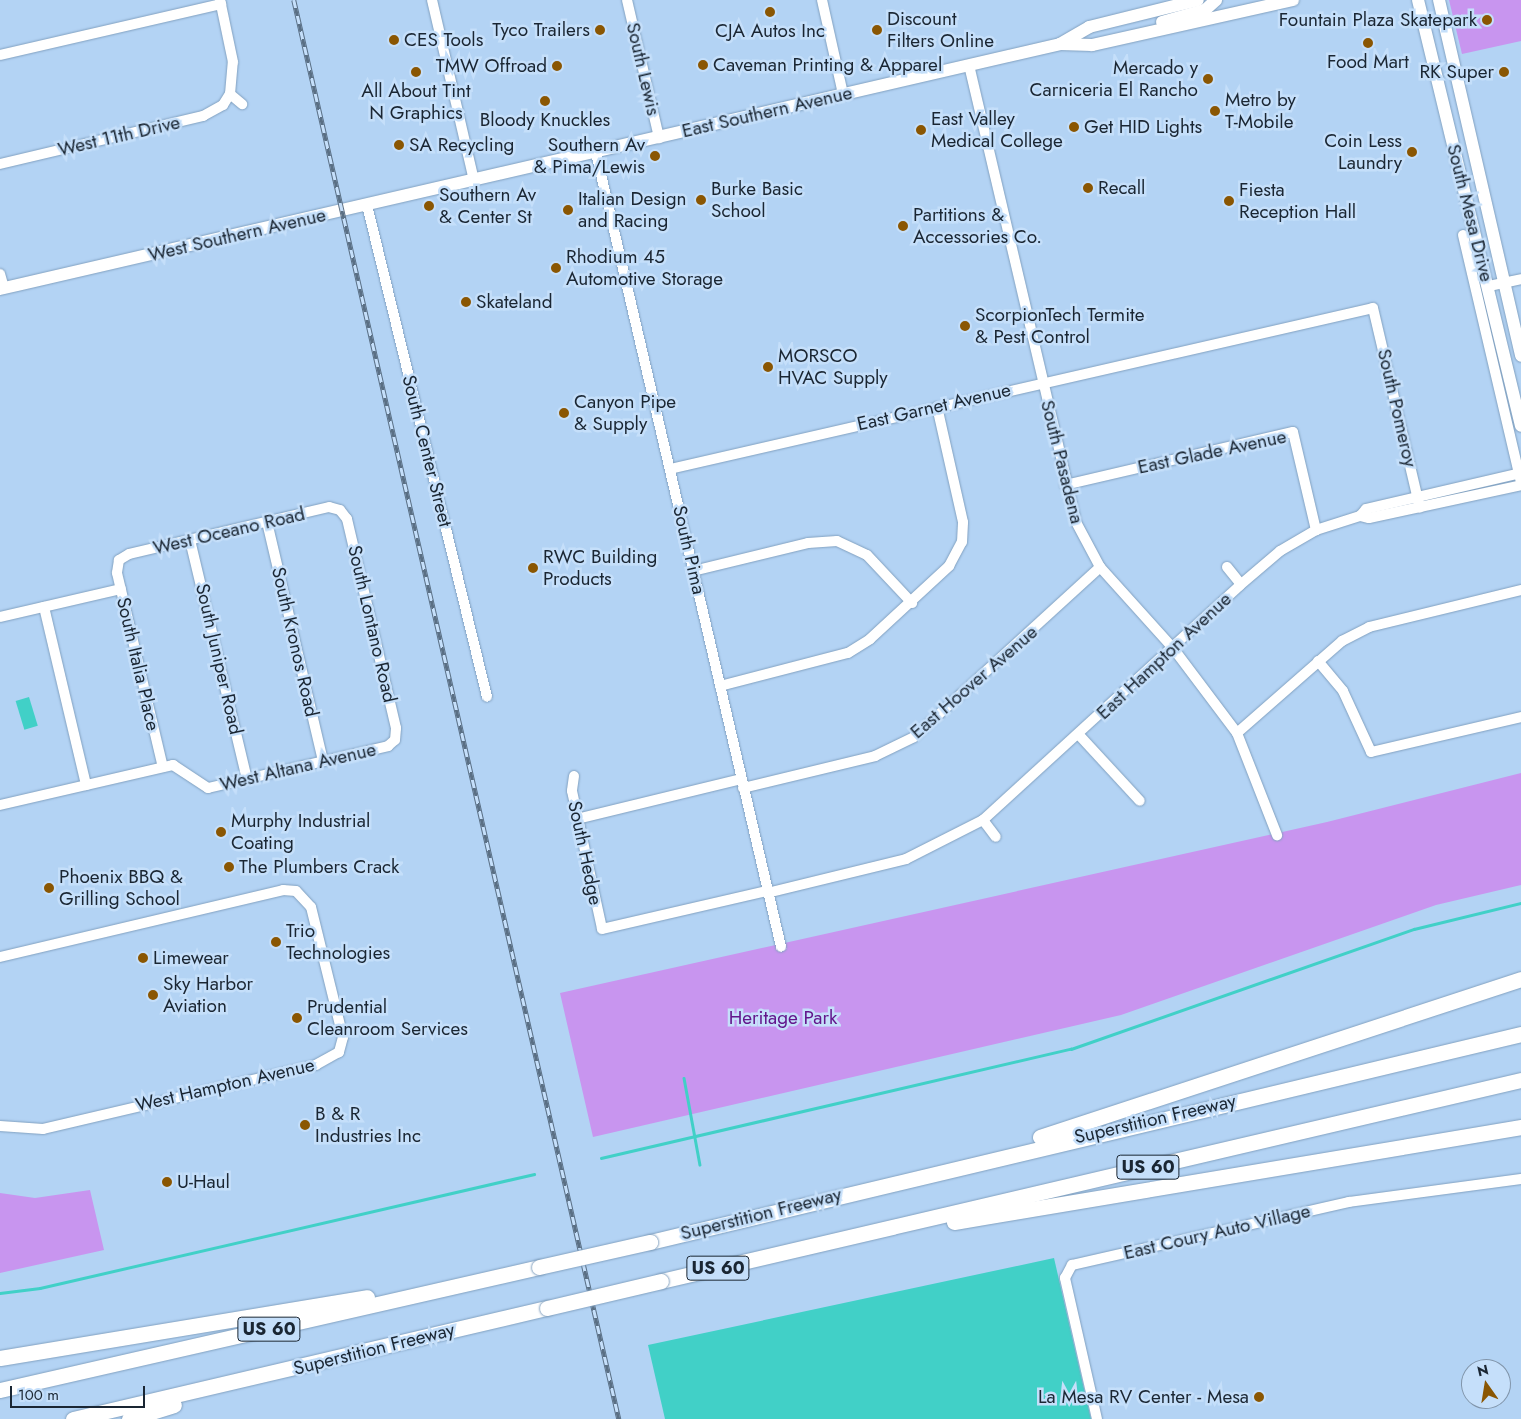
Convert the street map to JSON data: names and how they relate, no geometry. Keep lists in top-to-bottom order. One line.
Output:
{"streets":{"highway":["Superstition Freeway","US 60"],"main road":["East Southern Avenue","South Mesa Drive","West Southern Avenue"],"street":["South Lewis","West 11th Drive","East Garnet Avenue","South Pomeroy","South Center Street","East Glade Avenue","South Pasadena","West Oceano Road","South Pima","South Lontano Road","South Kronos Road","East Hampton Avenue","South Juniper Road","South Italia Place","East Hoover Avenue","West Altana Avenue","South Hedge","West Hampton Avenue","East Coury Auto Village"]},"crossings":[["South Lewis","East Southern Avenue"],["East Southern Avenue","West Southern Avenue"],["East Southern Avenue","South Pasadena"],["East Southern Avenue","South Pima"],["South Mesa Drive","East Hampton Avenue"],["West Southern Avenue","South Center Street"],["East Garnet Avenue","South Pomeroy"],["East Garnet Avenue","South Pasadena"],["East Garnet Avenue","South Pima"],["South Pomeroy","East Hampton Avenue"],["East Glade Avenue","South Pasadena"],["East Glade Avenue","East Hampton Avenue"],["South Pasadena","East Hampton Avenue"],["South Pasadena","East Hoover Avenue"],["West Oceano Road","South Lontano Road"],["West Oceano Road","South Kronos Road"],["West Oceano Road","South Juniper Road"],["West Oceano Road","South Italia Place"],["South Pima","East Hampton Avenue"],["South Pima","East Hoover Avenue"],["South Lontano Road","West Altana Avenue"],["South Kronos Road","West Altana Avenue"],["East Hampton Avenue","South Hedge"],["South Juniper Road","West Altana Avenue"],["South Italia Place","West Altana Avenue"],["East Hoover Avenue","South Hedge"]],"parks":["Heritage Park"],"places":["CJA Autos Inc","Fountain Plaza Skatepark","Tyco Trailers","Discount Filters Online","CES Tools","Food Mart","Caveman Printing & Apparel","TMW Offroad","All About Tint N Graphics","RK Super","Mercado y Carniceria El Rancho","Bloody Knuckles","Metro by T-Mobile","Get HID Lights","East Valley Medical College","SA Recycling","Coin Less Laundry","Southern Av & Pima/Lewis","Recall","Burke Basic School","Fiesta Reception Hall","Southern Av & Center St","Italian Design and Racing","Partitions & Accessories Co.","Rhodium 45 Automotive Storage","Skateland","ScorpionTech Termite & Pest Control","MORSCO HVAC Supply","Canyon Pipe & Supply","RWC Building Products","Murphy Industrial Coating","The Plumbers Crack","Phoenix BBQ & Grilling School","Trio Technologies","Limewear","Sky Harbor Aviation","Prudential Cleanroom Services","B & R Industries Inc","U-Haul","La Mesa RV Center - Mesa"],"scale_bar":"100 m","north":"top"}
